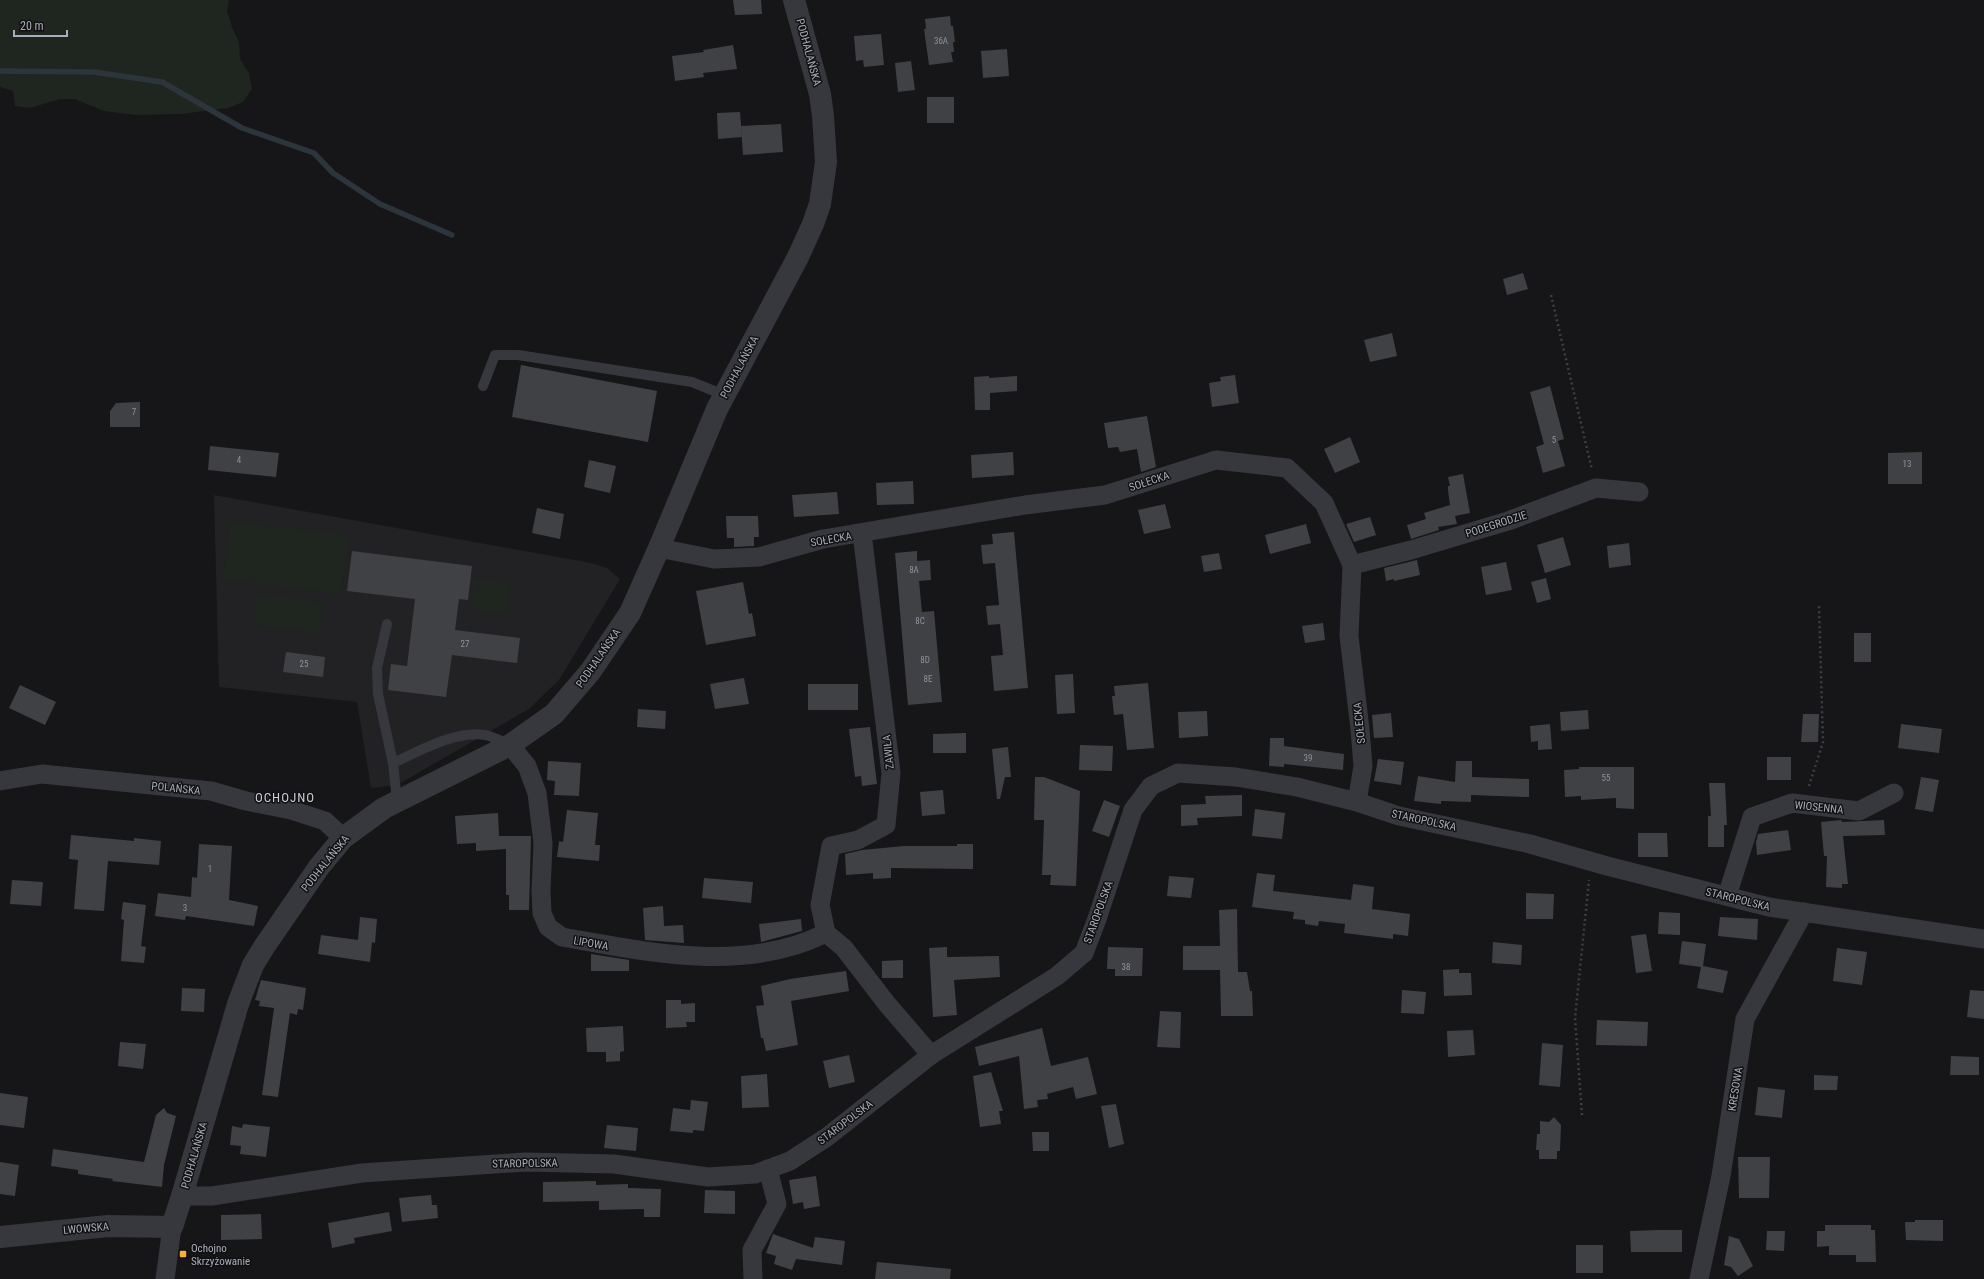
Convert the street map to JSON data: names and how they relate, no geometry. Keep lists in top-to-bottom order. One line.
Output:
{"streets":{"street":["PODHALAŃSKA","SOŁECKA","PODEGRODZIE","ZAWIŁA","POLAŃSKA","WIOSENNA","STAROPOLSKA","LIPOWA","KRESOWA","LWOWSKA"]},"crossings":[["PODHALAŃSKA","SOŁECKA"],["PODHALAŃSKA","POLAŃSKA"],["PODHALAŃSKA","STAROPOLSKA"],["PODHALAŃSKA","LIPOWA"],["PODHALAŃSKA","LWOWSKA"],["SOŁECKA","PODEGRODZIE"],["SOŁECKA","ZAWIŁA"],["SOŁECKA","STAROPOLSKA"],["ZAWIŁA","LIPOWA"],["WIOSENNA","STAROPOLSKA"],["STAROPOLSKA","KRESOWA"]],"districts":["OCHOJNO"],"places":{"transit":["Ochojno Skrzyżowanie"]},"house_numbers":["36A","7","5","4","13","8A","8C","27","8D","25","8E","39","55","1","3","38"],"scale_bar":"20 m"}
